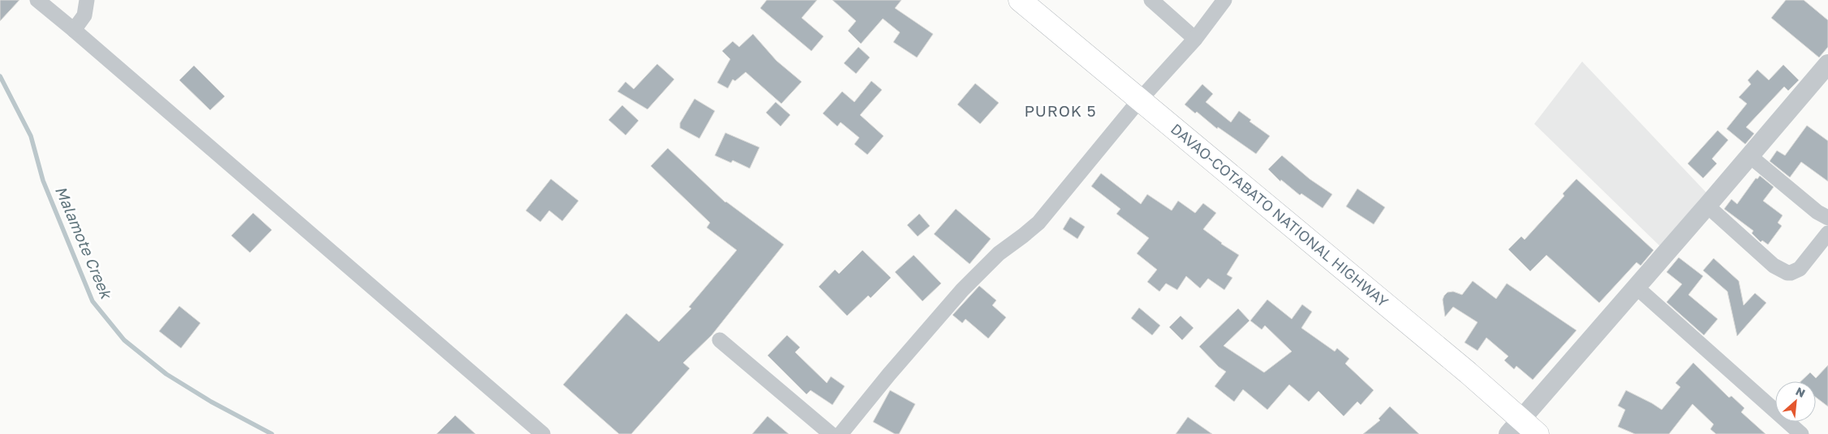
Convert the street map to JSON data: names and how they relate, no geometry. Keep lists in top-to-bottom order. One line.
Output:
{"streets":{"highway":["DAVAO-COTABATO NATIONAL HIGHWAY"]},"districts":["PUROK 5"],"water":["Malamote Creek"],"north":"top right"}
